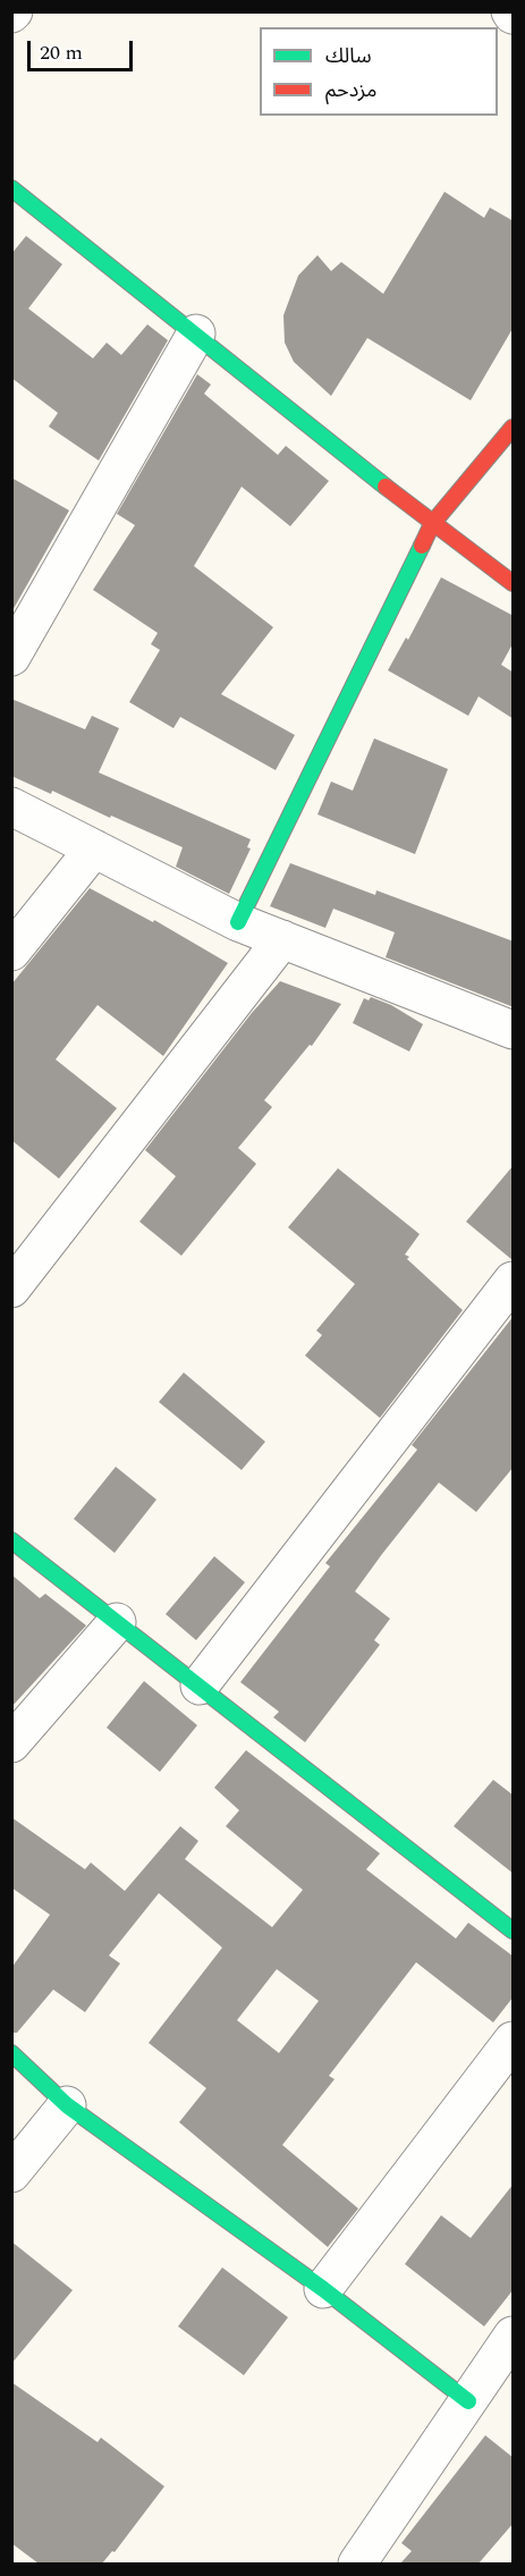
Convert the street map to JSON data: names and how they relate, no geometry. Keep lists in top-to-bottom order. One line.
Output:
{"legend":["سالك","مزدحم"],"scale_bar":"20 m"}
